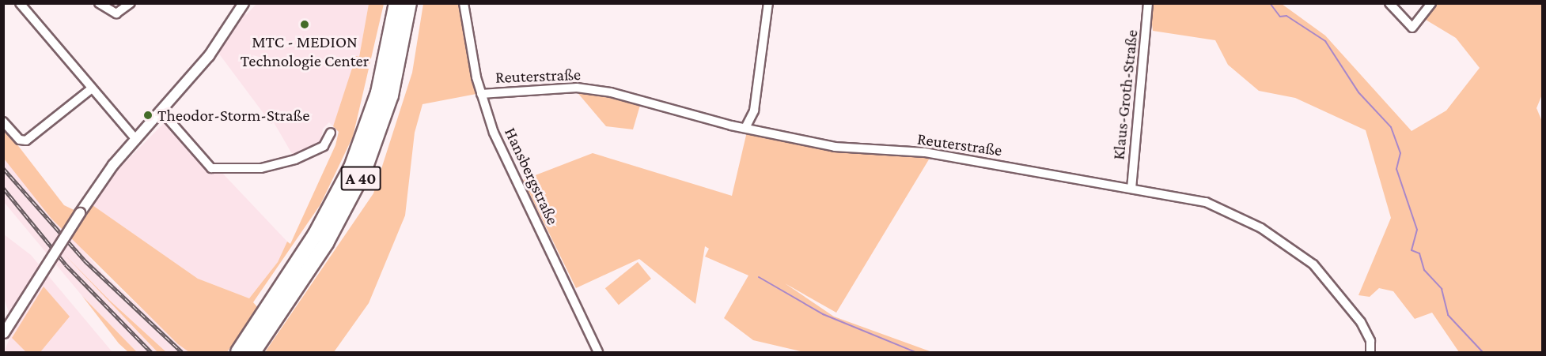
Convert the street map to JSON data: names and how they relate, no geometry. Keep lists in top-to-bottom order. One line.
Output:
{"streets":{"highway":["A 40"],"street":["Reuterstraße","Klaus-Groth-Straße","Hansbergstraße"]},"crossings":[["Reuterstraße","Klaus-Groth-Straße"],["Reuterstraße","Hansbergstraße"]],"places":["MTC - MEDION Technologie Center","Theodor-Storm-Straße"]}
